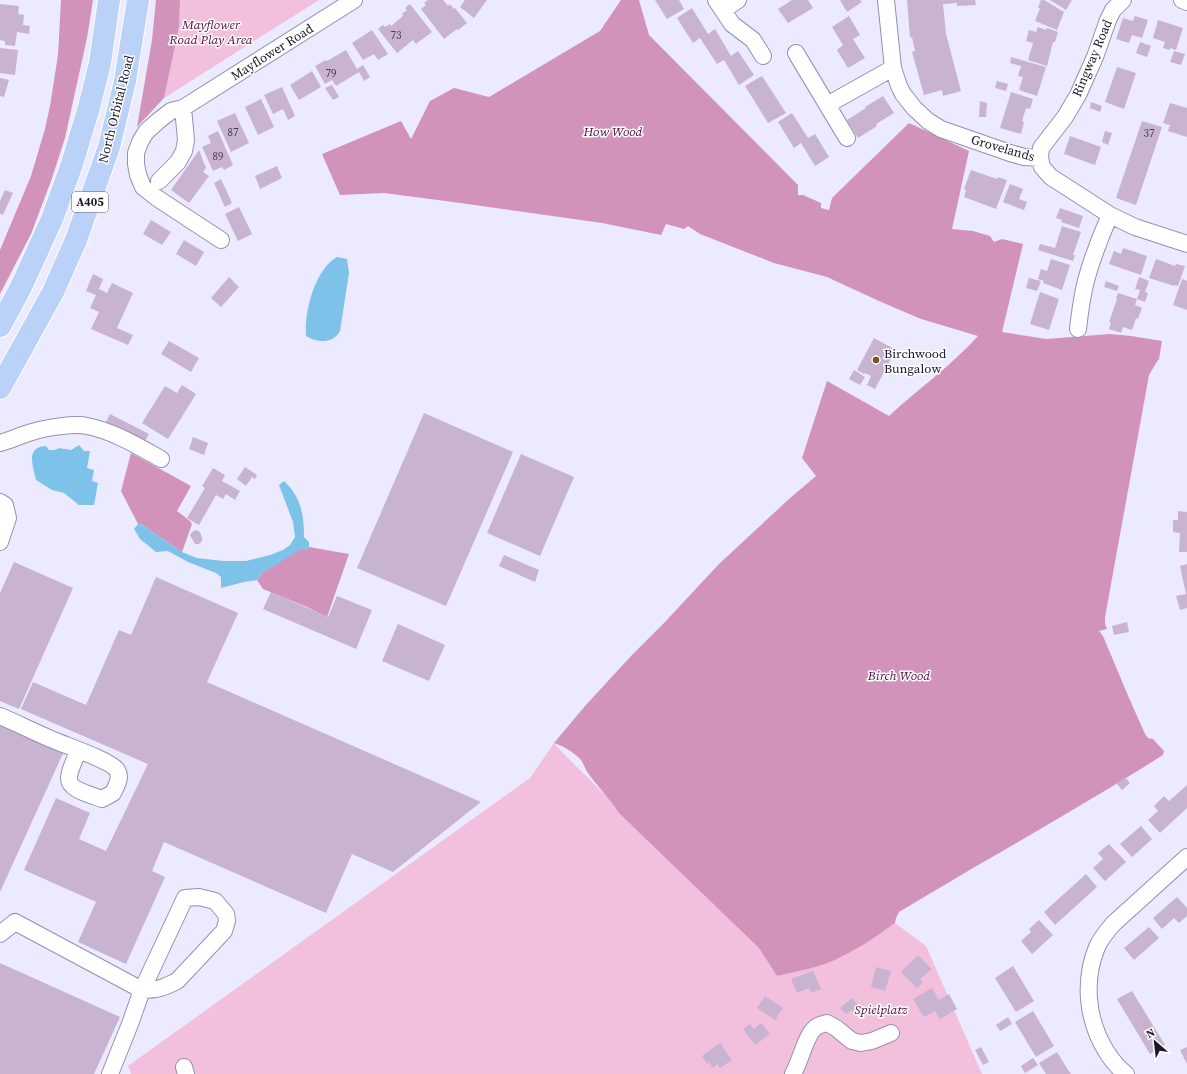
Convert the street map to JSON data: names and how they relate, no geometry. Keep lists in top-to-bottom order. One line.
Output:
{"streets":{"highway":["North Orbital Road","A405"],"street":["Mayflower Road","Ringway Road","Grovelands"]},"crossings":[["Ringway Road","Grovelands"]],"parks":["Mayflower Road Play Area","How Wood","Birch Wood","Spielplatz"],"places":["Birchwood Bungalow"],"house_numbers":["73","79","87","37","89"],"north":"top left"}
